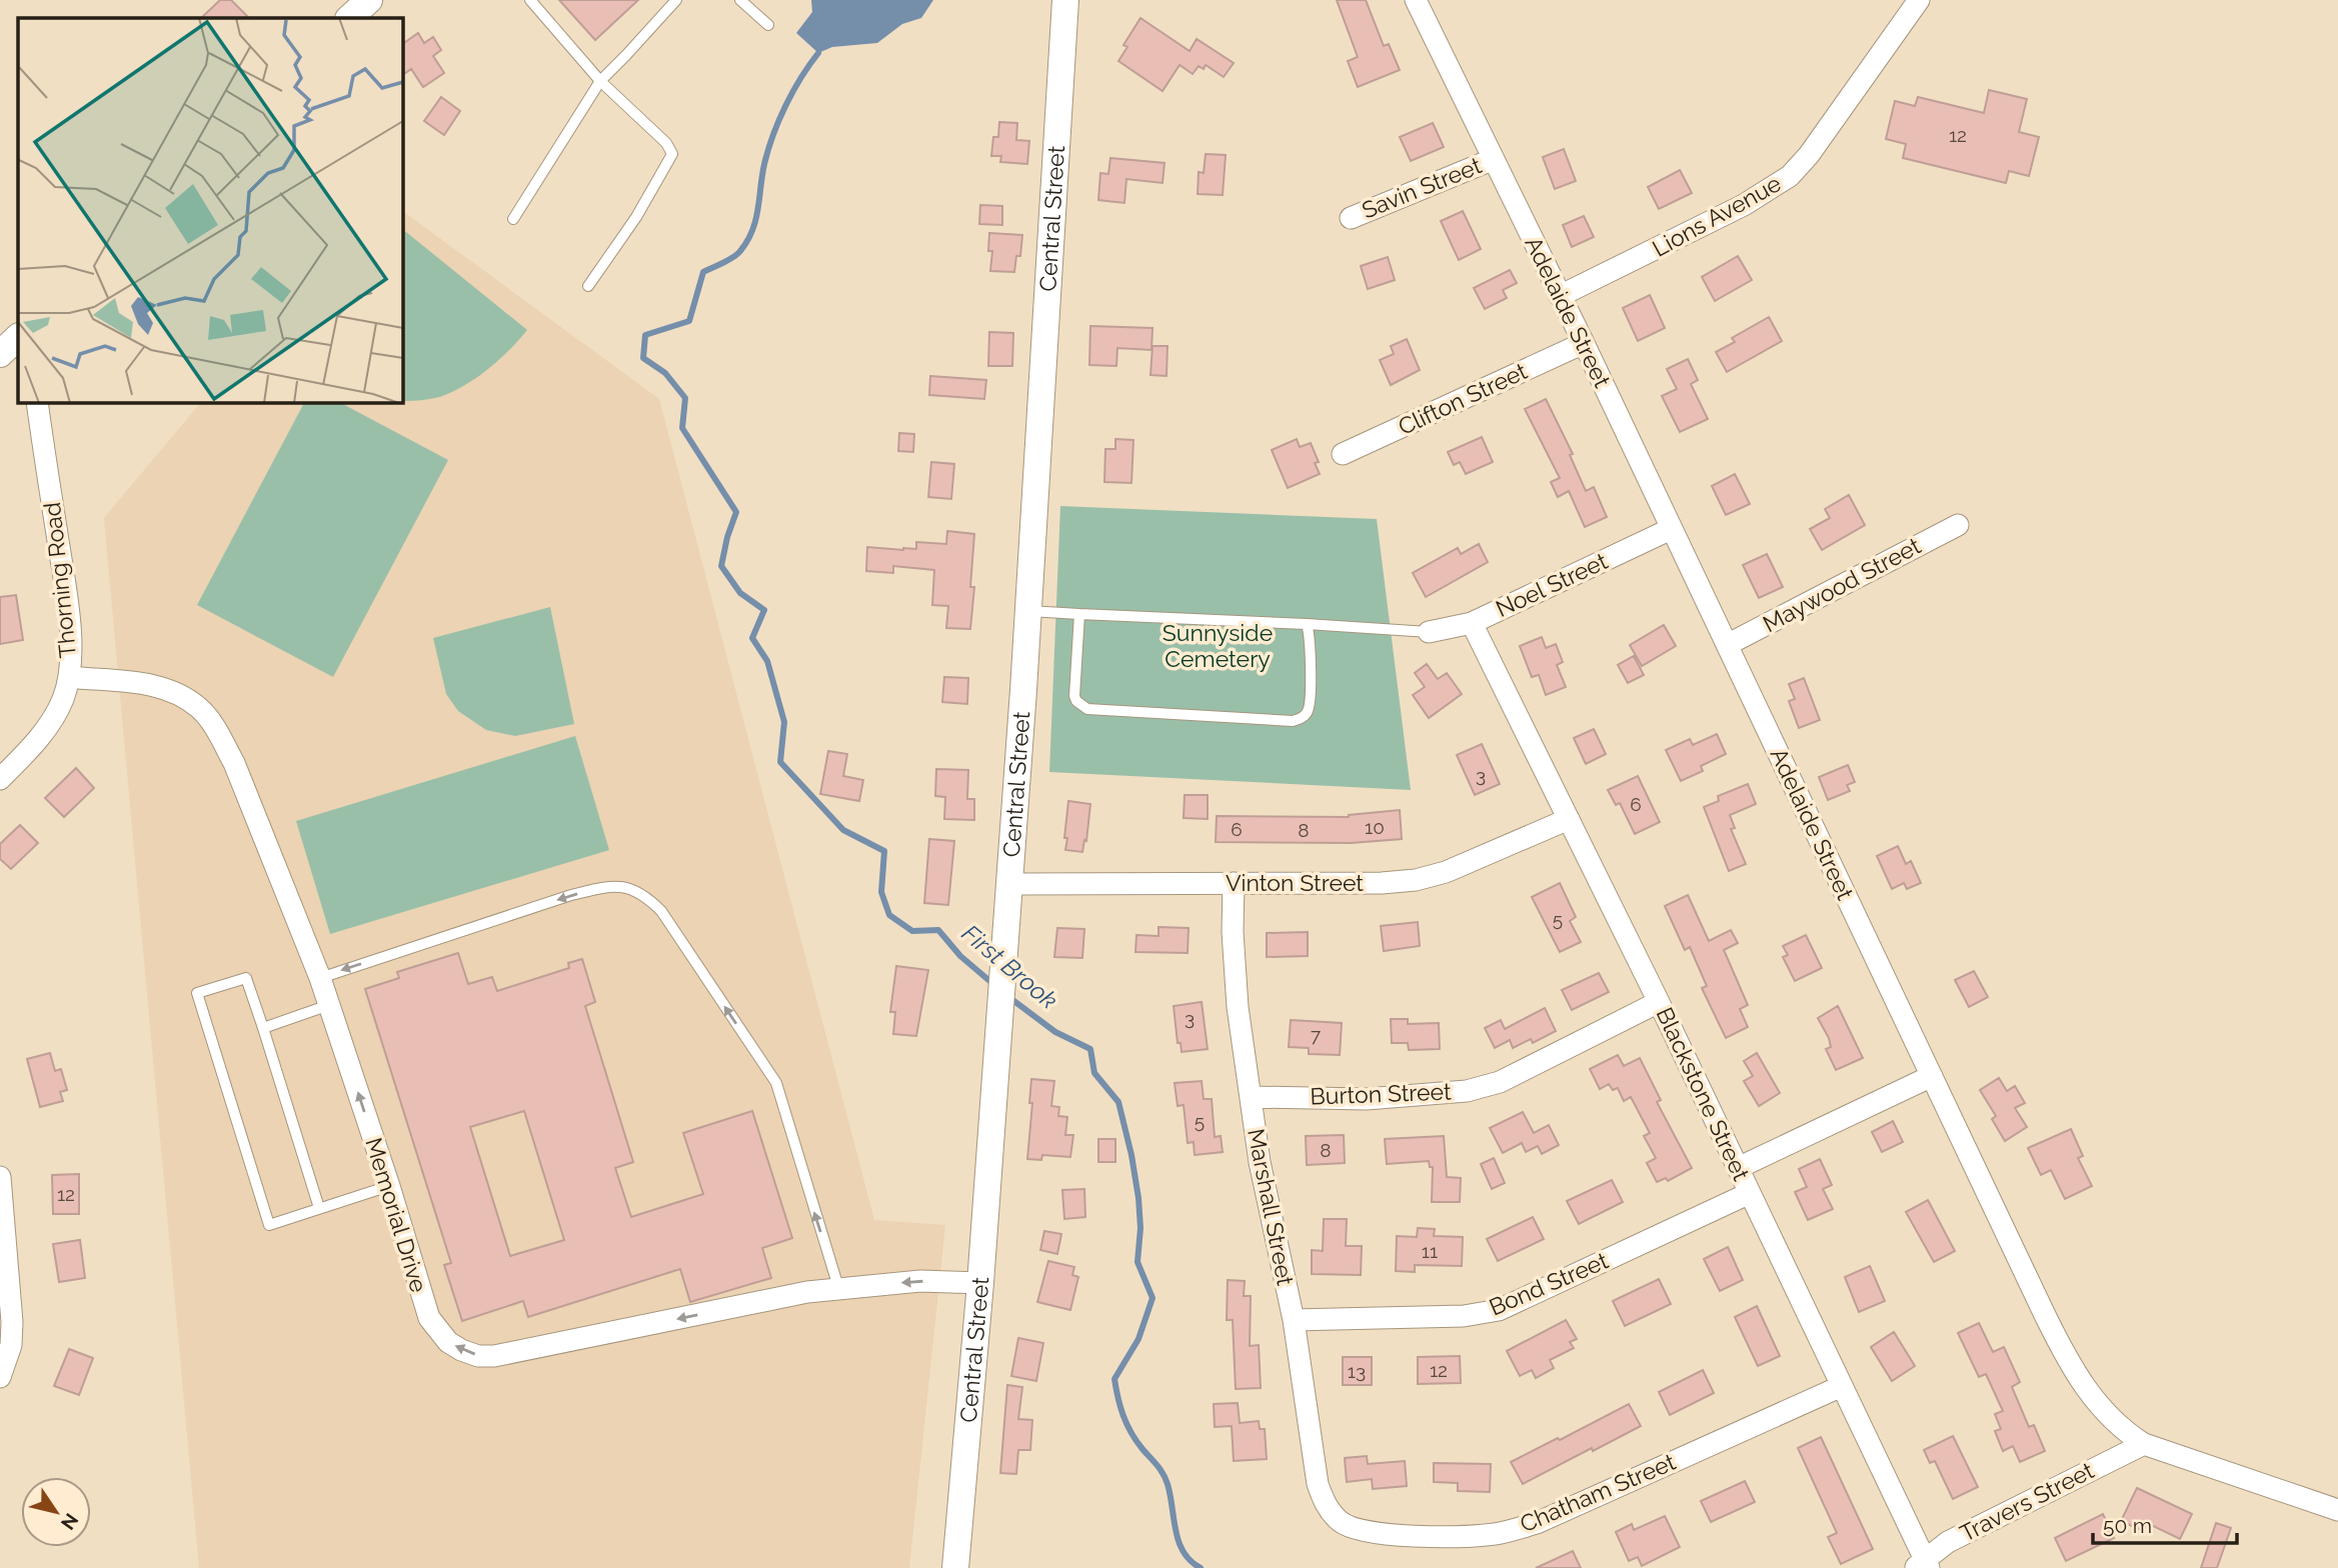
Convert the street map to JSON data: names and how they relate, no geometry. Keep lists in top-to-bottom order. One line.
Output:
{"streets":{"street":["Savin Street","Lions Avenue","Central Street","Adelaide Street","Clifton Street","Thorning Road","Noel Street","Maywood Street","Vinton Street","Burton Street","Blackstone Street","Marshall Street","Memorial Drive","Bond Street","Chatham Street","Travers Street"]},"crossings":[["Savin Street","Adelaide Street"],["Lions Avenue","Adelaide Street"],["Central Street","Vinton Street"],["Central Street","Memorial Drive"],["Adelaide Street","Clifton Street"],["Adelaide Street","Noel Street"],["Adelaide Street","Maywood Street"],["Adelaide Street","Travers Street"],["Thorning Road","Memorial Drive"],["Noel Street","Blackstone Street"],["Vinton Street","Blackstone Street"],["Vinton Street","Marshall Street"],["Burton Street","Blackstone Street"],["Burton Street","Marshall Street"],["Blackstone Street","Bond Street"],["Blackstone Street","Chatham Street"],["Blackstone Street","Travers Street"],["Marshall Street","Bond Street"],["Marshall Street","Chatham Street"]],"water":["First Brook"],"parks":["Sunnyside Cemetery"],"house_numbers":["12","3","6","10","6","8","5","3","7","5","8","12","11","12","13"],"scale_bar":"50 m","north":"bottom right"}
